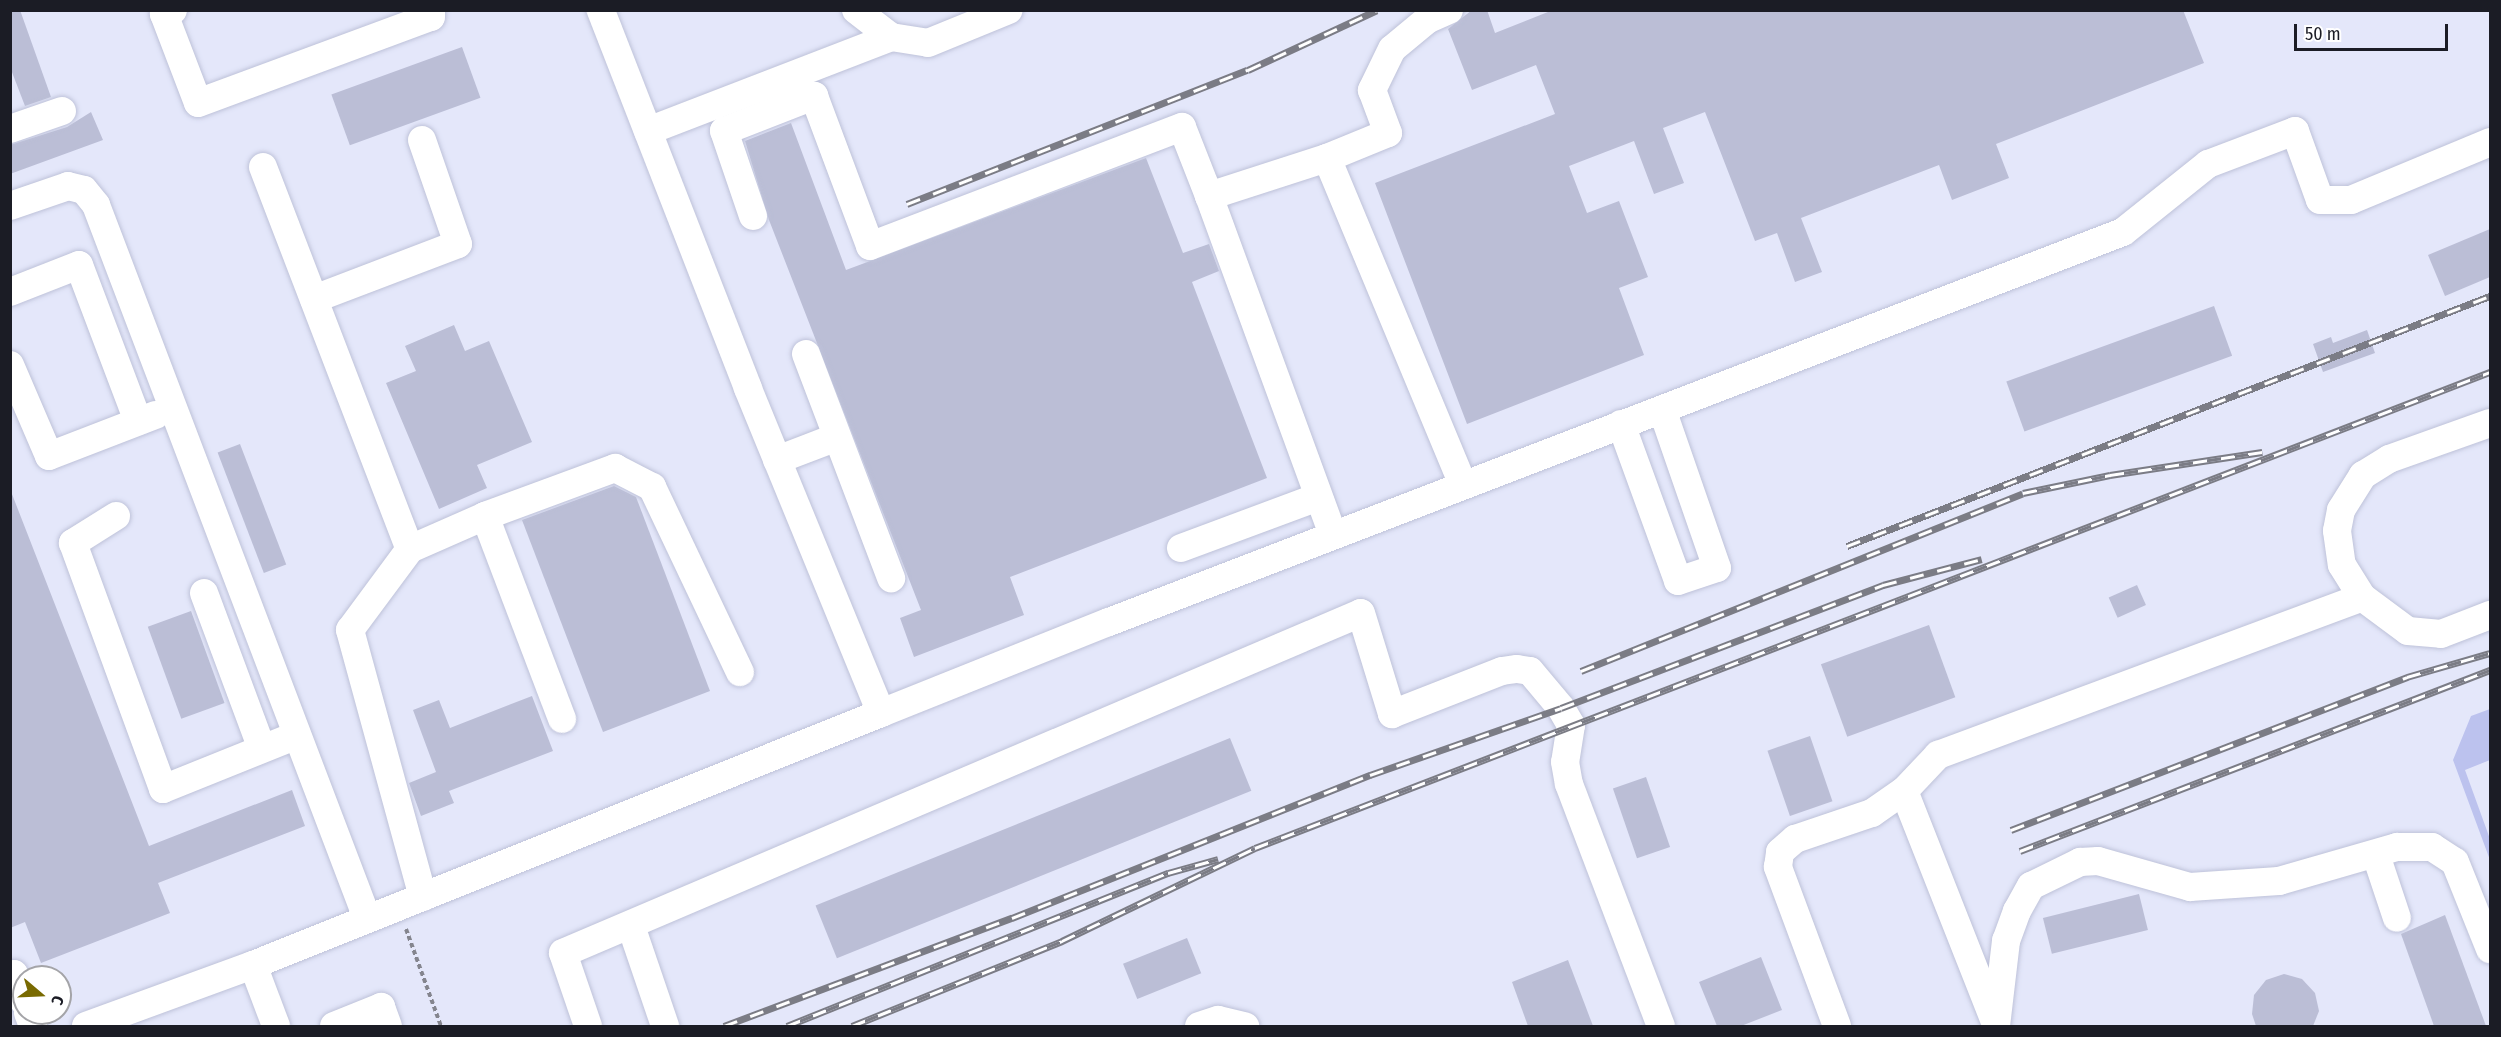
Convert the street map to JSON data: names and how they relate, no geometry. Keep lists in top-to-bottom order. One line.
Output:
{"scale_bar":"50 m","north":"right"}
